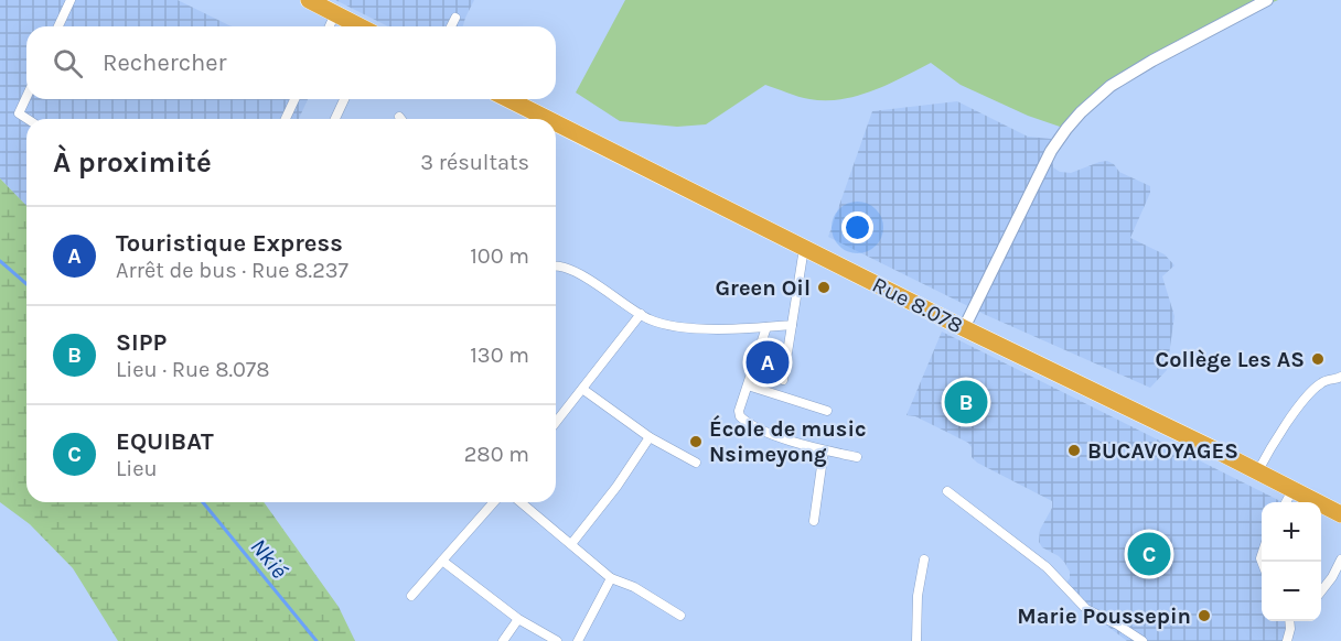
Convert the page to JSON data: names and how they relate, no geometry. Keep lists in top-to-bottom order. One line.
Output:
{"streets":{"highway":["Rue 8.078"]},"water":["Nkié"],"places":["Green Oil","Collège Les AS","École de music Nsimeyong","BUCAVOYAGES","Marie Poussepin"],"page":{"search":"Rechercher","heading":["À proximité","3 résultats"],"list":[{"mark":"A","name":"Touristique Express","note":"Arrêt de bus · Rue 8.237","value":"100 m"},{"mark":"B","name":"SIPP","note":"Lieu · Rue 8.078","value":"130 m"},{"mark":"C","name":"EQUIBAT","note":"Lieu","value":"280 m"}],"pins":["A","B","C"],"map_buttons":["+","−"]}}
